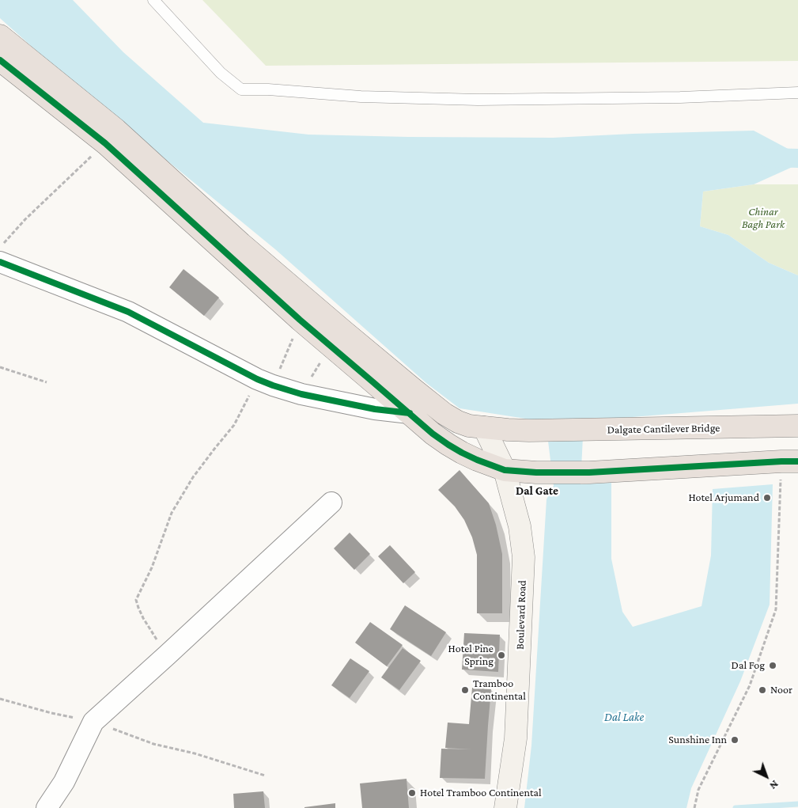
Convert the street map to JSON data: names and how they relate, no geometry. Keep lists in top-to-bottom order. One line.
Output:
{"streets":{"highway":["Dalgate Cantilever Bridge"],"main road":["Boulevard Road"]},"crossings":[["Dalgate Cantilever Bridge","Boulevard Road"]],"districts":["Dal Gate"],"water":["Dal Lake"],"parks":["Chinar Bagh Park"],"places":["Hotel Arjumand","Hotel Pine Spring","Dal Fog","Tramboo Continental","Noor","Sunshine Inn","Hotel Tramboo Continental"],"north":"bottom right"}
